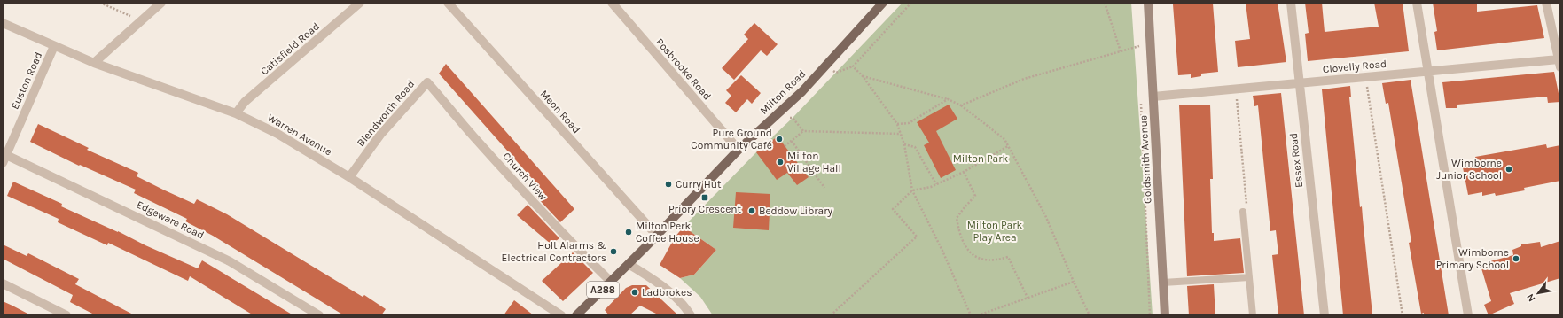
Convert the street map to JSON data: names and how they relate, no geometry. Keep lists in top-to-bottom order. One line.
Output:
{"streets":{"main road":["Milton Road","Goldsmith Avenue","A288"],"street":["Catisfield Road","Clovelly Road","Posbrooke Road","Euston Road","Meon Road","Blendworth Road","Warren Avenue","Essex Road","Church View","Edgeware Road"]},"crossings":[["Catisfield Road","Warren Avenue"],["Clovelly Road","Goldsmith Avenue"],["Clovelly Road","Essex Road"],["Posbrooke Road","Milton Road"],["Euston Road","Warren Avenue"],["Euston Road","Edgeware Road"],["Milton Road","Meon Road"],["Milton Road","Church View"],["Blendworth Road","Warren Avenue"],["Blendworth Road","Church View"]],"parks":["Milton Park","Milton Park Play Area"],"places":{"other":["Pure Ground Community Café","Milton Village Hall","Wimborne Junior School","Curry Hut","Beddow Library","Milton Perk Coffee House","Holt Alarms & Electrical Contractors","Wimborne Primary School","Ladbrokes"],"transit":["Priory Crescent"]},"north":"bottom left"}
